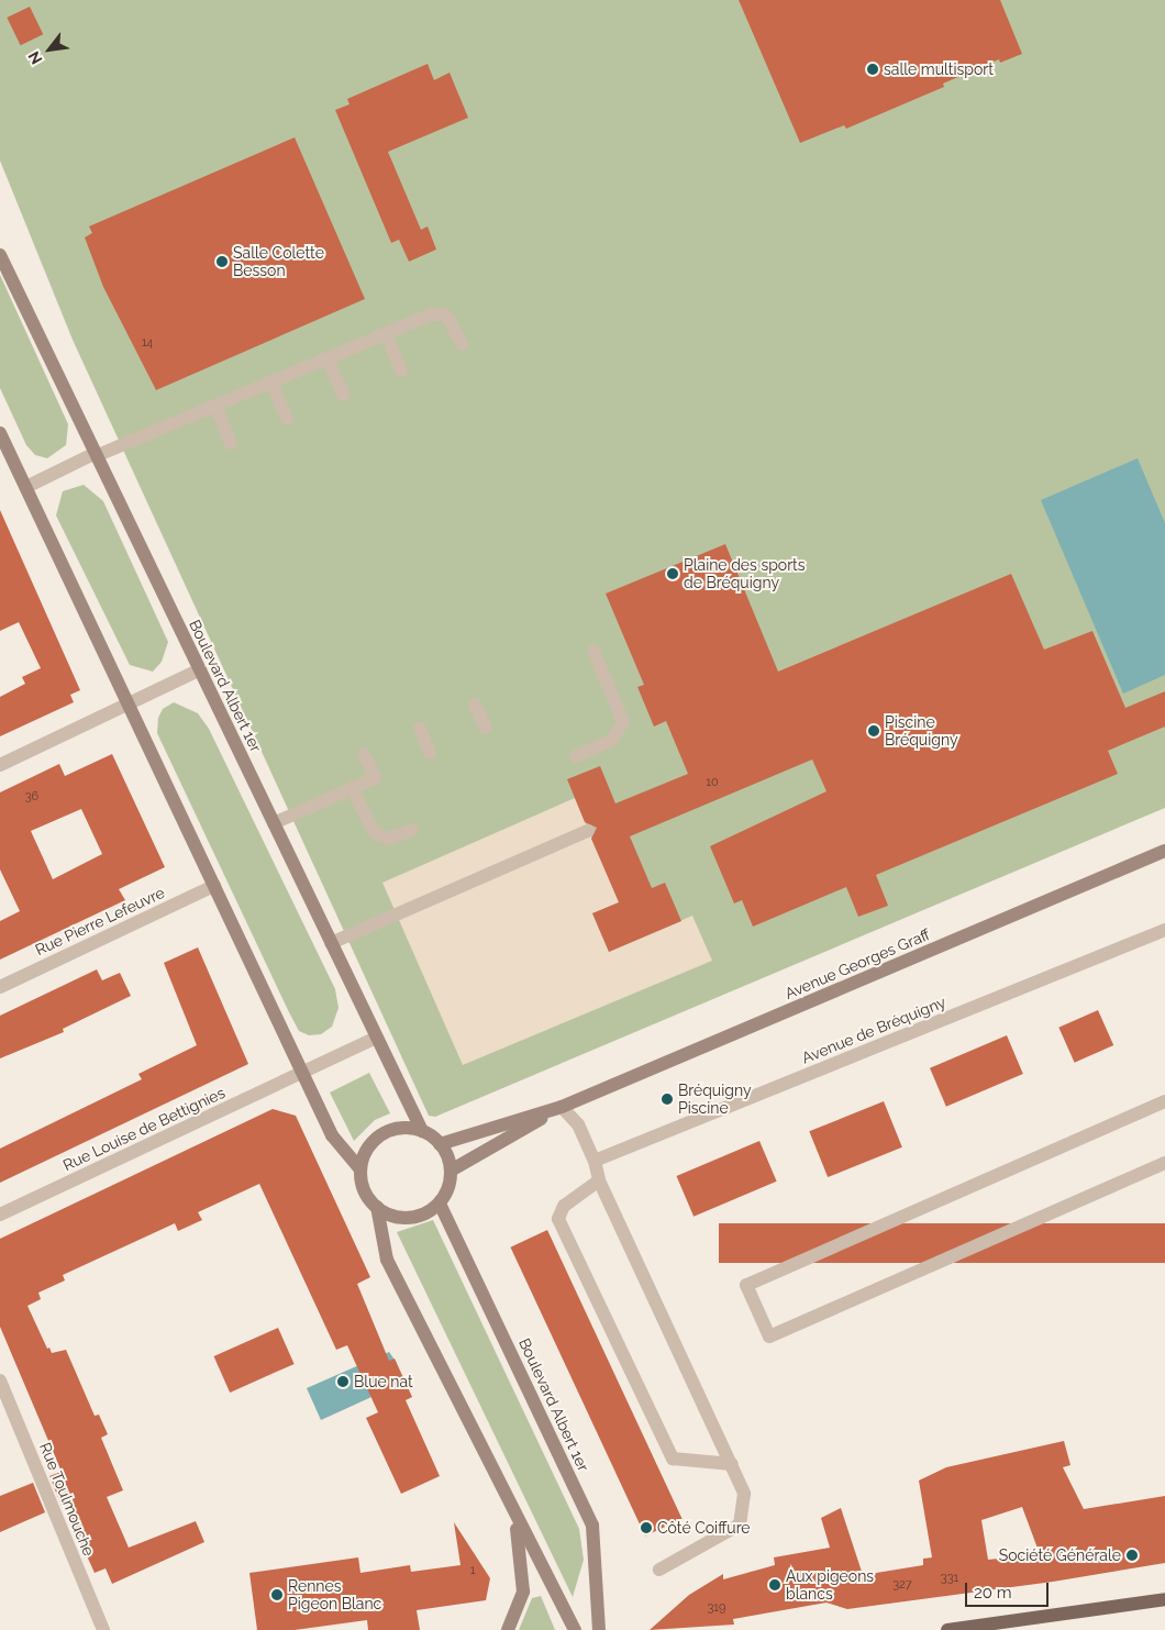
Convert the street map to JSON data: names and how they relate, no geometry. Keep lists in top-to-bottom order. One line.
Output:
{"streets":{"main road":["Boulevard Albert 1er","Avenue Georges Graff"],"street":["Rue Pierre Lefeuvre","Avenue de Bréquigny","Rue Louise de Bettignies","Rue Toulmouche"]},"crossings":[["Boulevard Albert 1er","Avenue Georges Graff"],["Boulevard Albert 1er","Rue Louise de Bettignies"]],"places":["salle multisport","Salle Colette Besson","Plaine des sports de Bréquigny","Piscine Bréquigny","Bréquigny Piscine","Blue nat","Côté Coiffure","Société Générale","Aux pigeons blancs","Rennes Pigeon Blanc"],"house_numbers":["14","10","36","1","331","327","319"],"scale_bar":"20 m","north":"bottom left"}
